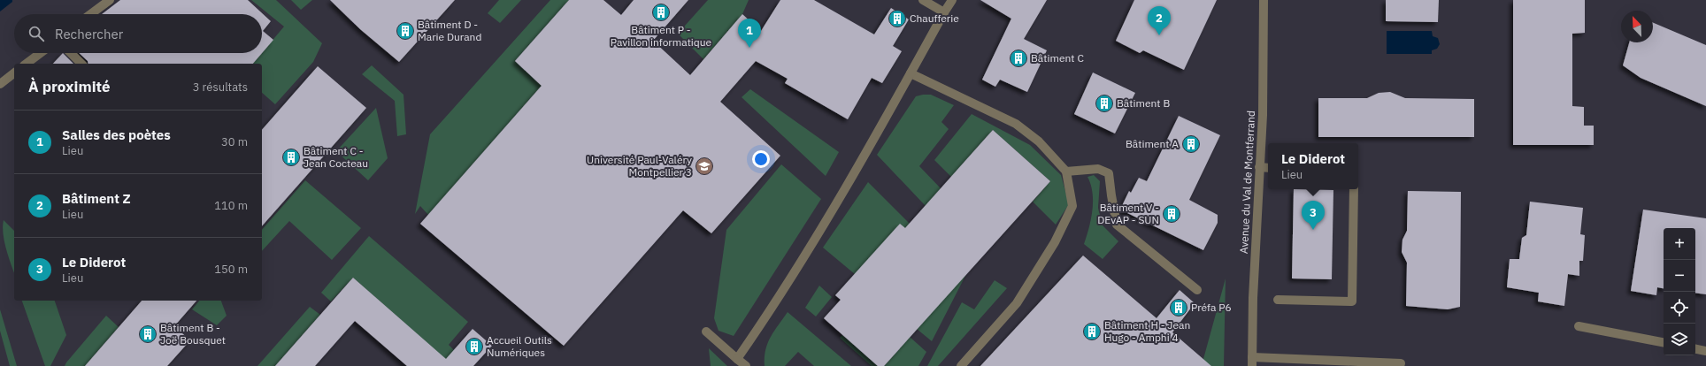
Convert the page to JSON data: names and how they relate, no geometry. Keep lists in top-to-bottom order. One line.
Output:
{"streets":{"street":["Avenue du Val de Montferrand"]},"places":{"building":["Bâtiment P - Pavillon informatique","Chaufferie","Bâtiment D - Marie Durand","Bâtiment C","Bâtiment B","Bâtiment A","Bâtiment C - Jean Cocteau","Bâtiment V - DEvAP - SUN","Préfa P6","Bâtiment H - Jean Hugo - Amphi 4","Bâtiment B - Joë Bousquet","Accueil Outils Numériques"],"school or university":["Université Paul-Valéry Montpellier 3"]},"north":"top left","page":{"pins":["2","1","3"],"search":"Rechercher","heading":["À proximité","3 résultats"],"list":[{"mark":"1","name":"Salles des poètes","note":"Lieu","value":"30 m"},{"mark":"2","name":"Bâtiment Z","note":"Lieu","value":"110 m"},{"mark":"3","name":"Le Diderot","note":"Lieu","value":"150 m"}],"popup":["Le Diderot","Lieu"],"map_buttons":["+","−"]}}
